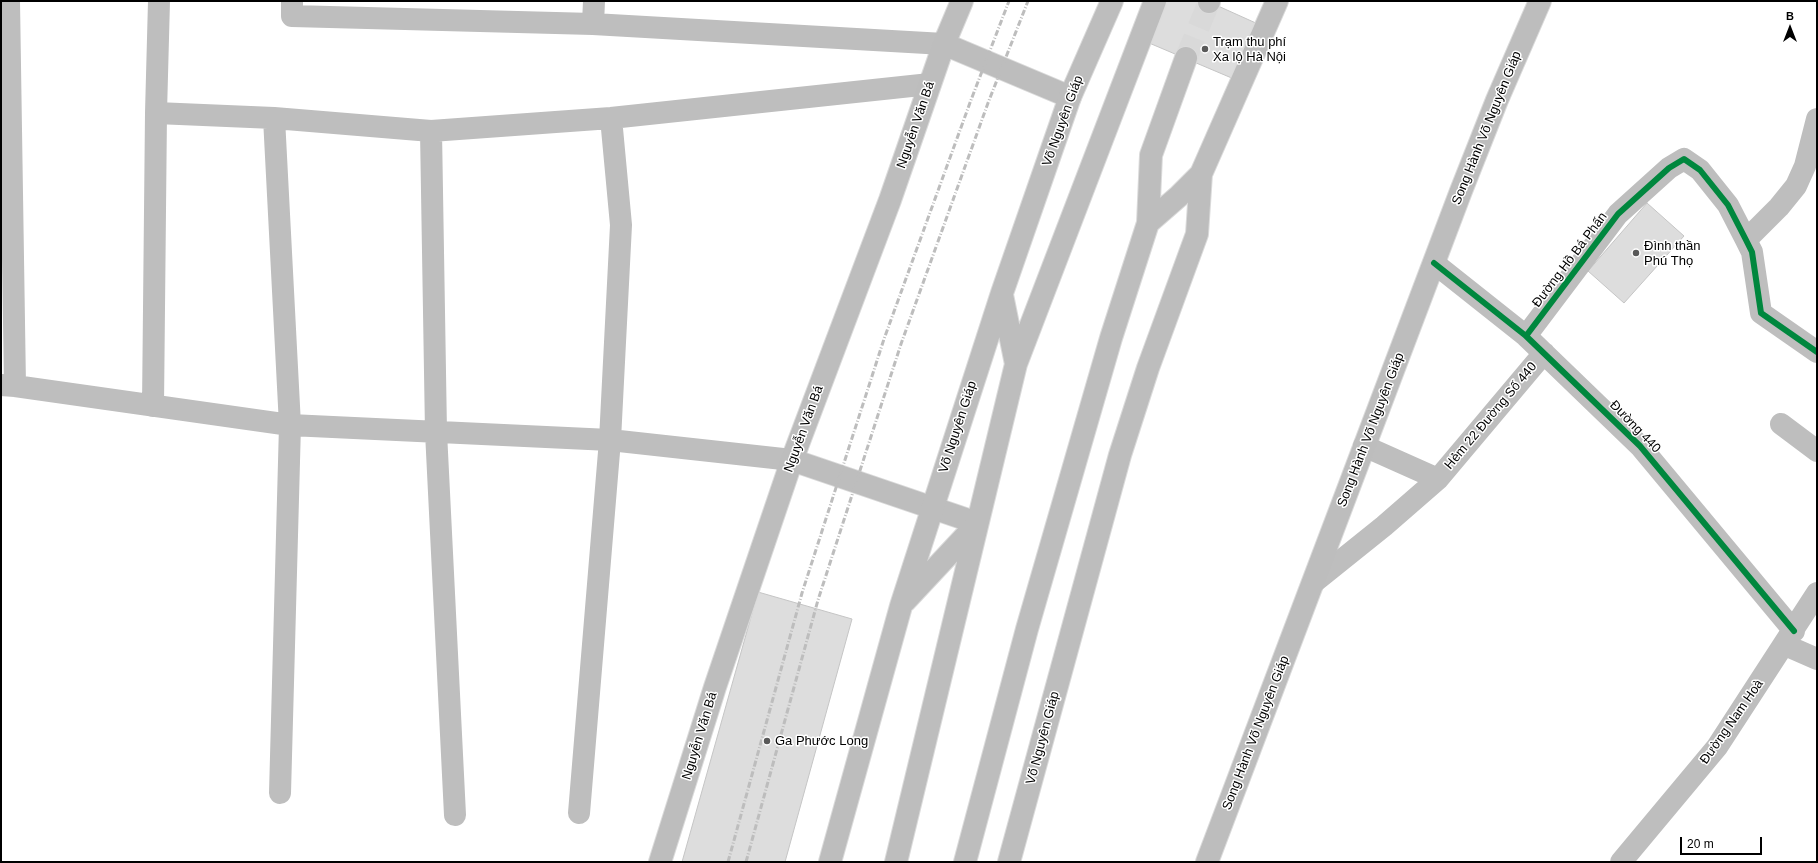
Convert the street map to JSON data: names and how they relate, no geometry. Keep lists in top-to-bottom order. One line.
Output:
{"streets":{"main road":["Võ Nguyên Giáp","Nguyễn Văn Bá","Song Hành Võ Nguyên Giáp"],"street":["Đường Hồ Bá Phấn","Hẻm 22 Đường Số 440","Đường 440","Đường Nam Hoà"]},"crossings":[["Song Hành Võ Nguyên Giáp","Hẻm 22 Đường Số 440"],["Song Hành Võ Nguyên Giáp","Đường 440"],["Đường Hồ Bá Phấn","Đường 440"],["Hẻm 22 Đường Số 440","Đường 440"],["Đường 440","Đường Nam Hoà"]],"places":["Trạm thu phí Xa lộ Hà Nội","Đình thần Phú Thọ","Ga Phước Long"],"scale_bar":"20 m","north":"top"}
